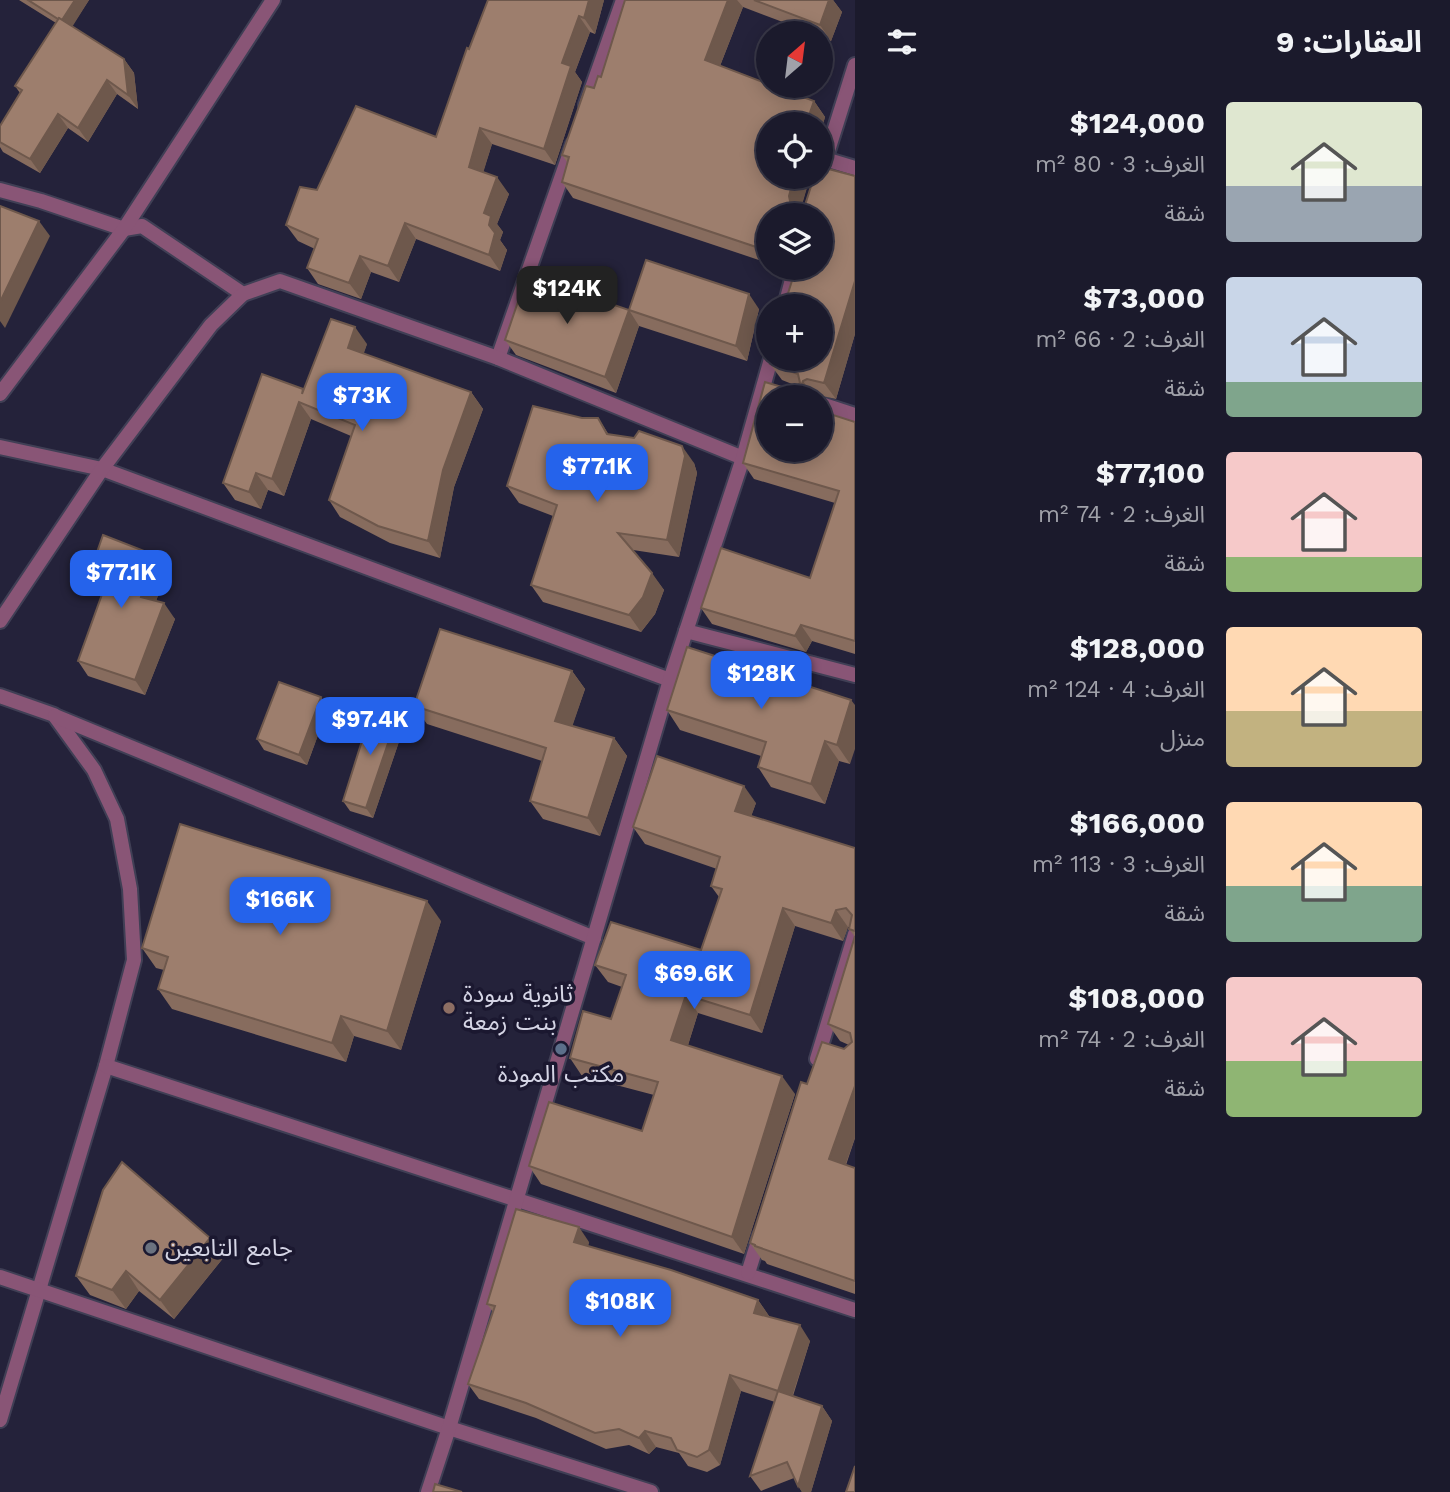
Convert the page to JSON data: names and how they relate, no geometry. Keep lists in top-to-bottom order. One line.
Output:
{"places":["ثانوية سودة بنت زمعة","مكتب المودة","جامع التابعين"],"north":"top right","page":{"heading":"العقارات: 9","map_buttons":["+","−"],"list":[{"name":"$124,000","note":"الغرف: 3 · 80 m² · شقة"},{"name":"$73,000","note":"الغرف: 2 · 66 m² · شقة"},{"name":"$77,100","note":"الغرف: 2 · 74 m² · شقة"},{"name":"$128,000","note":"الغرف: 4 · 124 m² · منزل"},{"name":"$166,000","note":"الغرف: 3 · 113 m² · شقة"},{"name":"$108,000","note":"الغرف: 2 · 74 m² · شقة"}],"price":["$124K","$73K","$77.1K","$77.1K","$128K","$97.4K","$166K","$69.6K","$108K"]}}
